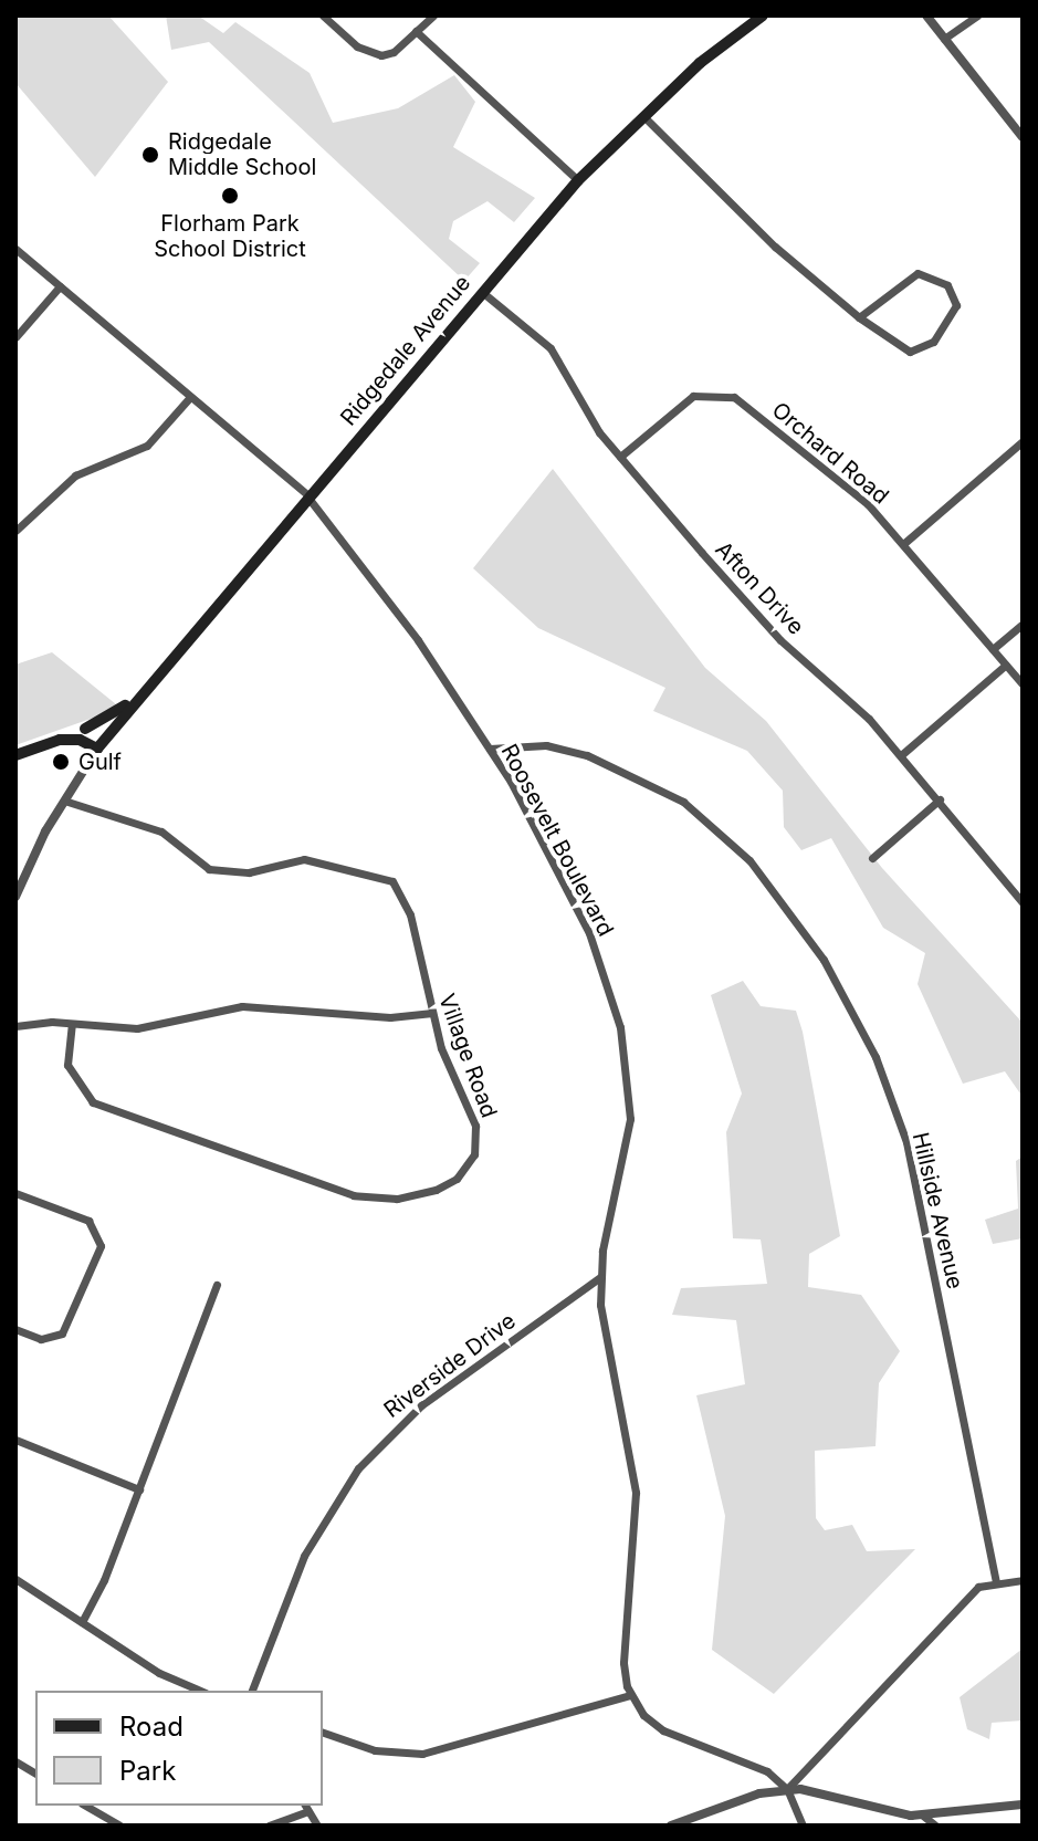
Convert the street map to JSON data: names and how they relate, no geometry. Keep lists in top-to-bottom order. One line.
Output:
{"streets":{"main road":["Ridgedale Avenue"],"street":["Orchard Road","Afton Drive","Roosevelt Boulevard","Village Road","Hillside Avenue","Riverside Drive"]},"crossings":[["Ridgedale Avenue","Afton Drive"],["Ridgedale Avenue","Roosevelt Boulevard"],["Orchard Road","Afton Drive"],["Roosevelt Boulevard","Hillside Avenue"],["Roosevelt Boulevard","Riverside Drive"]],"places":["Ridgedale Middle School","Florham Park School District","Gulf"],"legend":["Road","Park"]}
